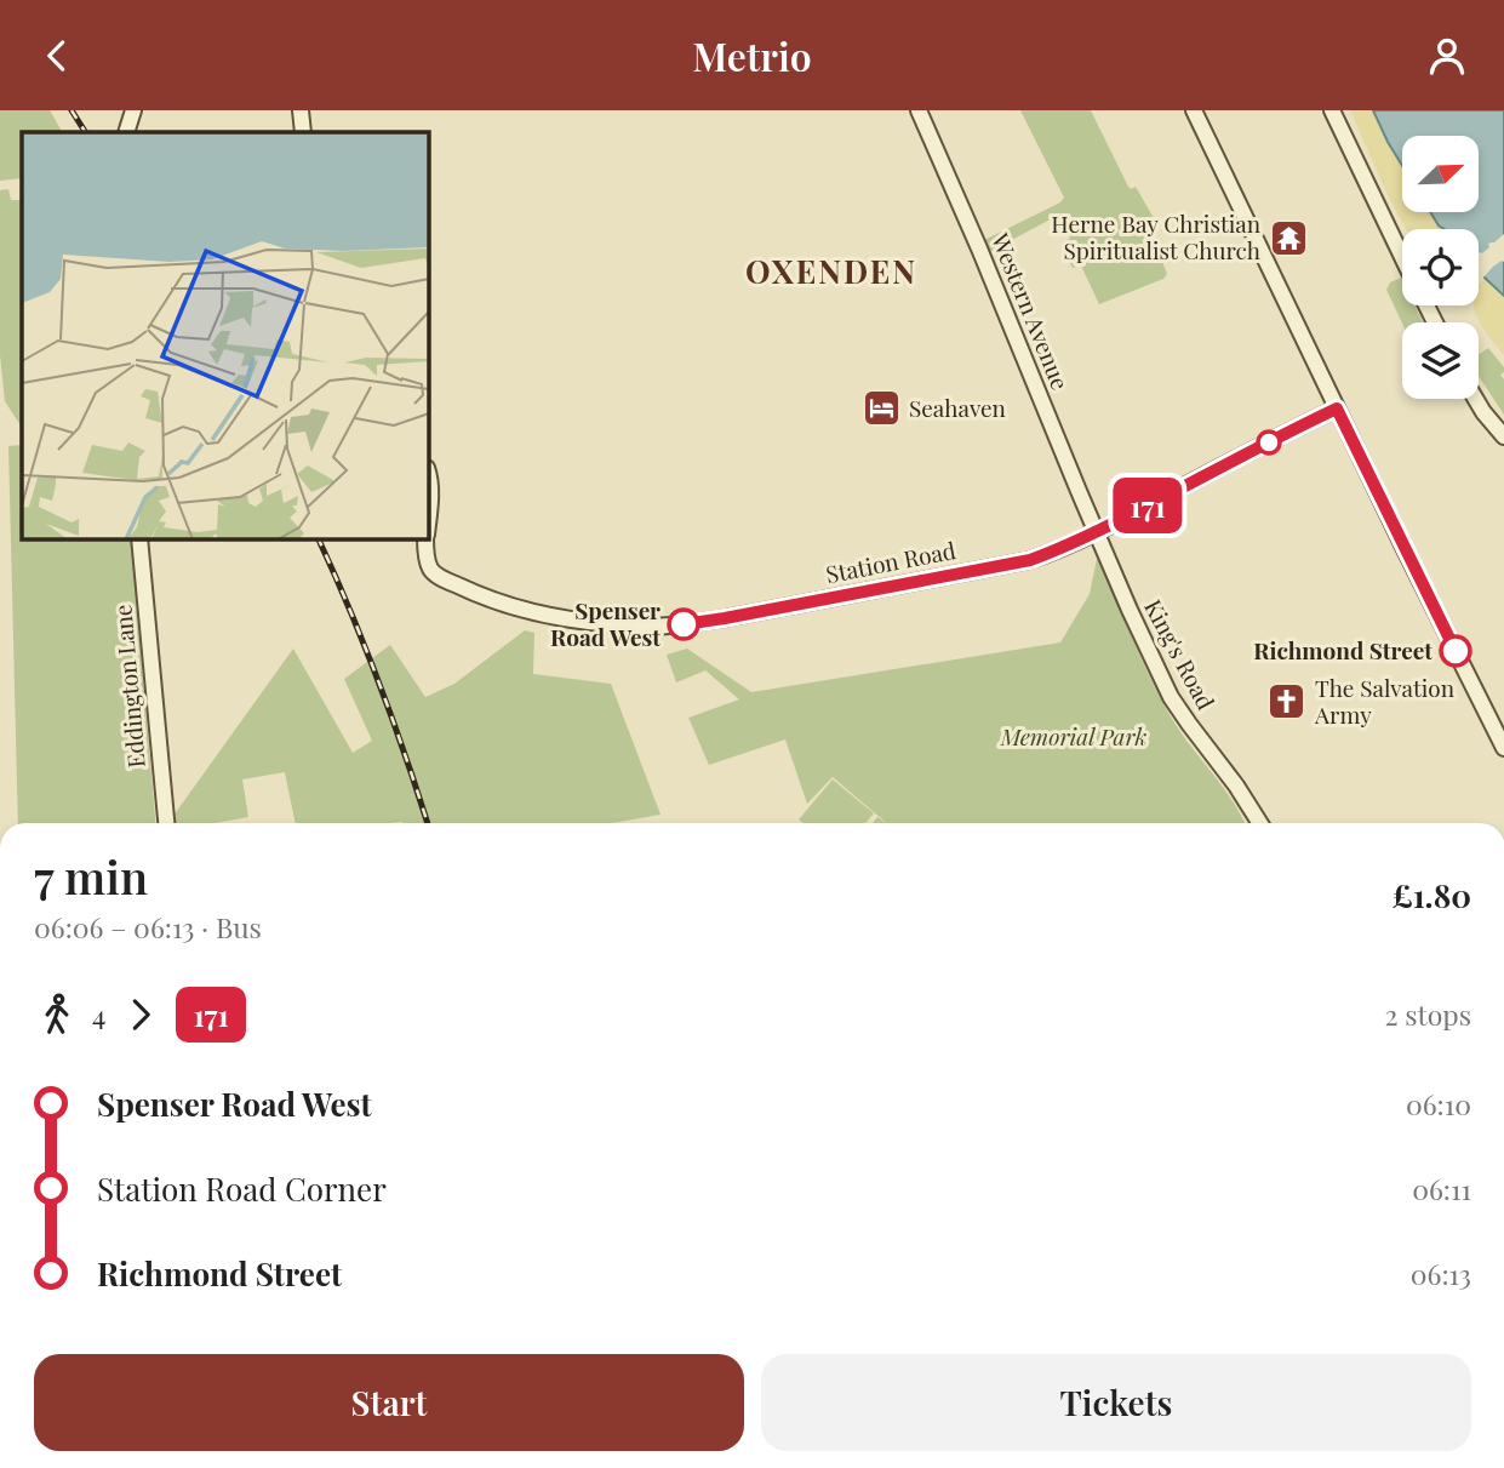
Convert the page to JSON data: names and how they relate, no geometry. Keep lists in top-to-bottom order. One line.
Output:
{"streets":{"street":["Western Avenue","Station Road","King's Road","Eddington Lane"]},"crossings":[["Western Avenue","Station Road"],["Western Avenue","King's Road"],["Station Road","King's Road"]],"districts":["OXENDEN"],"parks":["Memorial Park"],"places":{"temple":["Herne Bay Christian Spiritualist Church"],"hotel":["Seahaven"],"other":["Spenser Road West","Richmond Street"],"church":["The Salvation Army"]},"lines":["bus line 171"],"north":"top right","page":{"header":"Metrio","on_map":"171","heading":["7 min","06:06 – 06:13 · Bus","£1.80"],"legs":["4","171","2 stops"],"list":[{"name":"Spenser Road West","value":"06:10"},{"name":"Station Road Corner","value":"06:11"},{"name":"Richmond Street","value":"06:13"}],"buttons":["Start","Tickets"]}}
